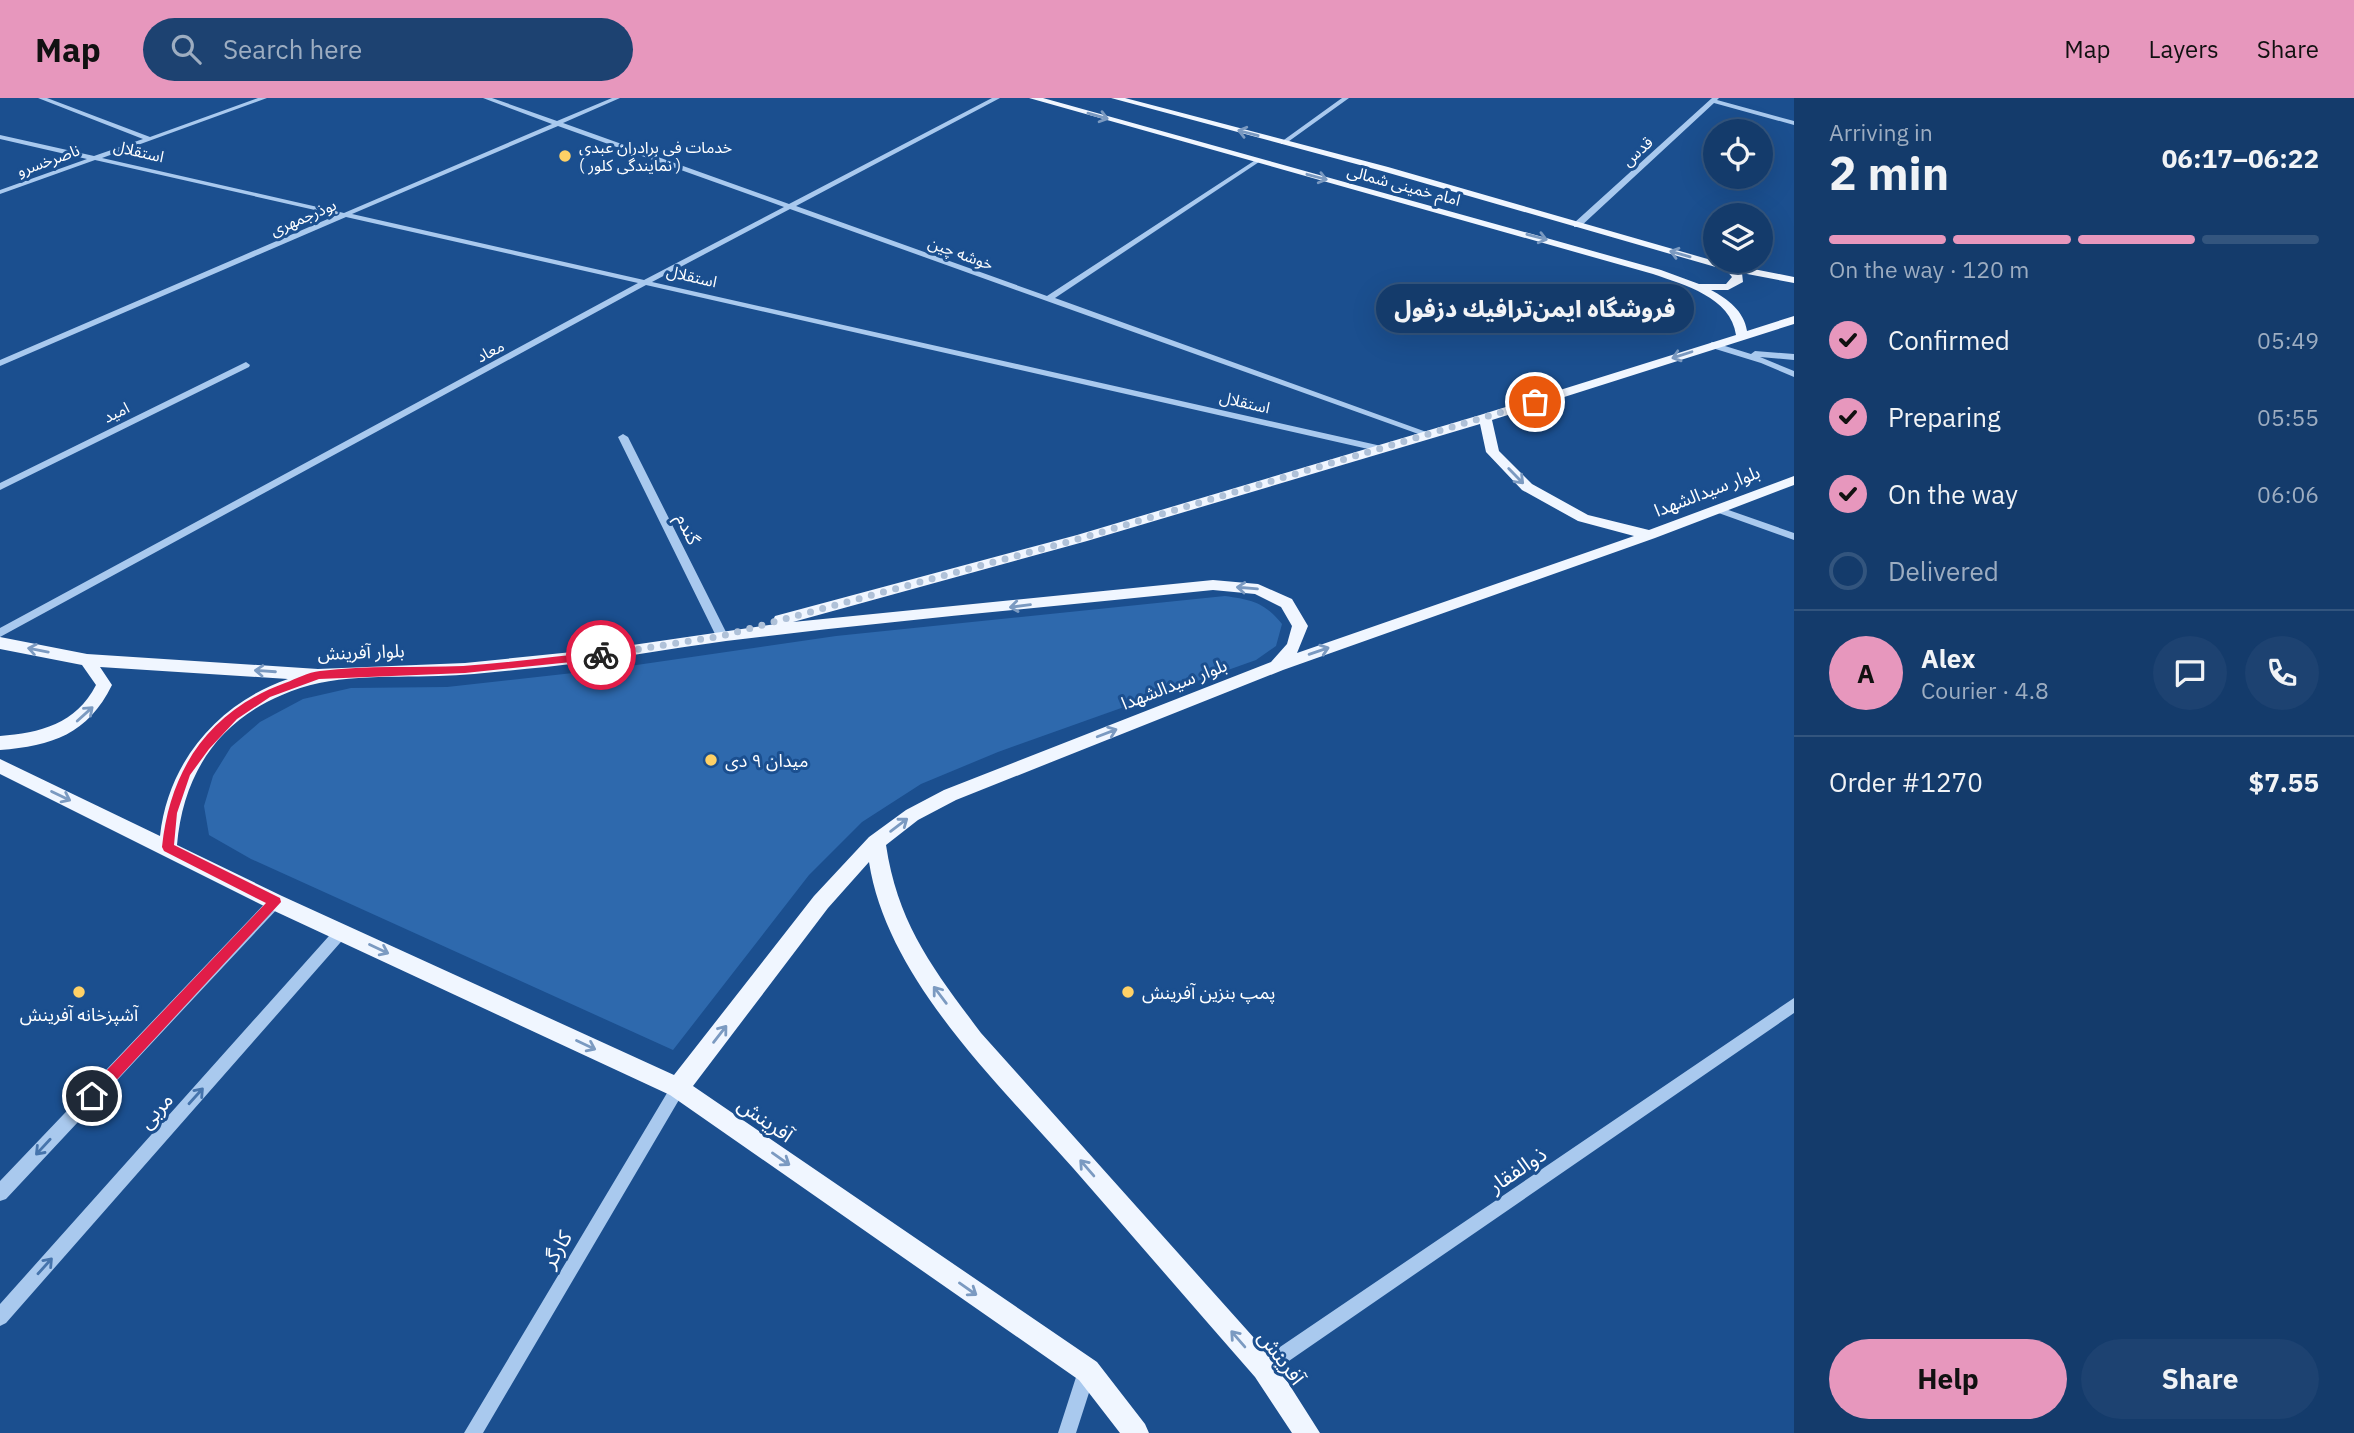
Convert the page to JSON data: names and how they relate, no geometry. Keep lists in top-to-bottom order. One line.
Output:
{"streets":{"main road":["امام خمینی شمالی","بلوار سیدالشهدا","بلوار آفرینش","آفرینش"],"street":["استقلال","قدس","ناصرخسرو","بوذرجمهری","خوشه چین","معاد","امید","گندم","مربی","ذوالفقار","کارگر"]},"crossings":[["استقلال","ناصرخسرو"],["استقلال","بوذرجمهری"],["استقلال","معاد"],["قدس","امام خمینی شمالی"],["بوذرجمهری","خوشه چین"],["خوشه چین","معاد"],["بلوار سیدالشهدا","آفرینش"],["بلوار سیدالشهدا","کارگر"],["گندم","بلوار آفرینش"],["مربی","آفرینش"],["آفرینش","ذوالفقار"],["آفرینش","کارگر"]],"one_way":["بلوار سیدالشهدا"],"places":["خدمات فی برادران عبدی ( نمایندگی کلور )","فروشگاه ايمن‌ترافيك دزفول","میدان ۹ دی","آشپزخانه آفرینش","پمپ بنزین آفرینش"],"page":{"header":"Map","search":"Search here","nav":["Map","Layers","Share"],"heading":["2 min","Arriving in","06:17–06:22"],"panel":["Alex","Courier · 4.8","Order #1270","$7.55"],"bar":"On the way · 120 m","bubble":"فروشگاه ايمن‌ترافيك دزفول","list":[["Confirmed","05:49"],["Preparing","05:55"],["On the way","06:06"],"Delivered"],"round":"A","buttons":["Help","Share"]}}
